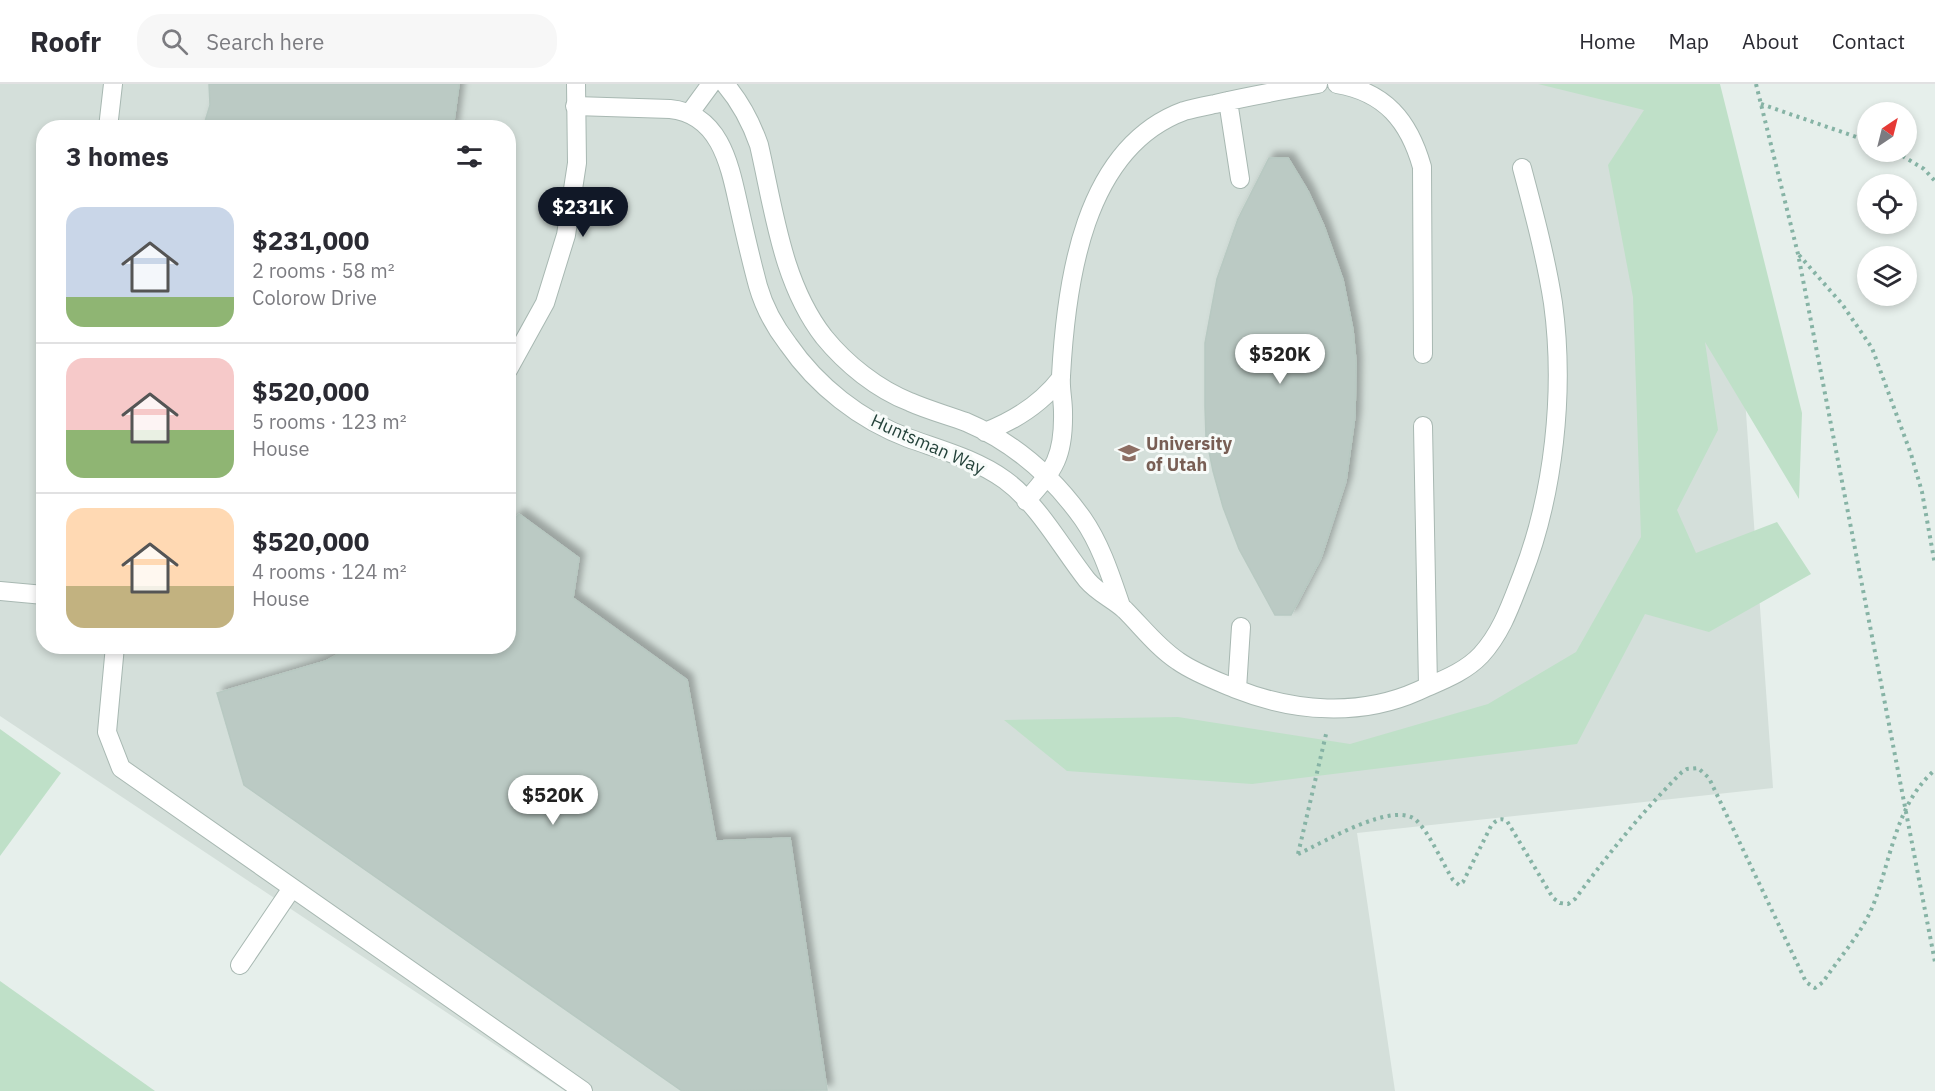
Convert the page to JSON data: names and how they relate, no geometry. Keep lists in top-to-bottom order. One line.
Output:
{"streets":{"street":["Huntsman Way"]},"places":{"school or university":["University of Utah"]},"north":"top right","page":{"header":"Roofr","search":"Search here","nav":["Home","Map","About","Contact"],"heading":"3 homes","price":["$231K","$520K","$520K"],"list":[{"name":"$231,000","note":"2 rooms · 58 m² · Colorow Drive"},{"name":"$520,000","note":"5 rooms · 123 m² · House"},{"name":"$520,000","note":"4 rooms · 124 m² · House"}]}}
